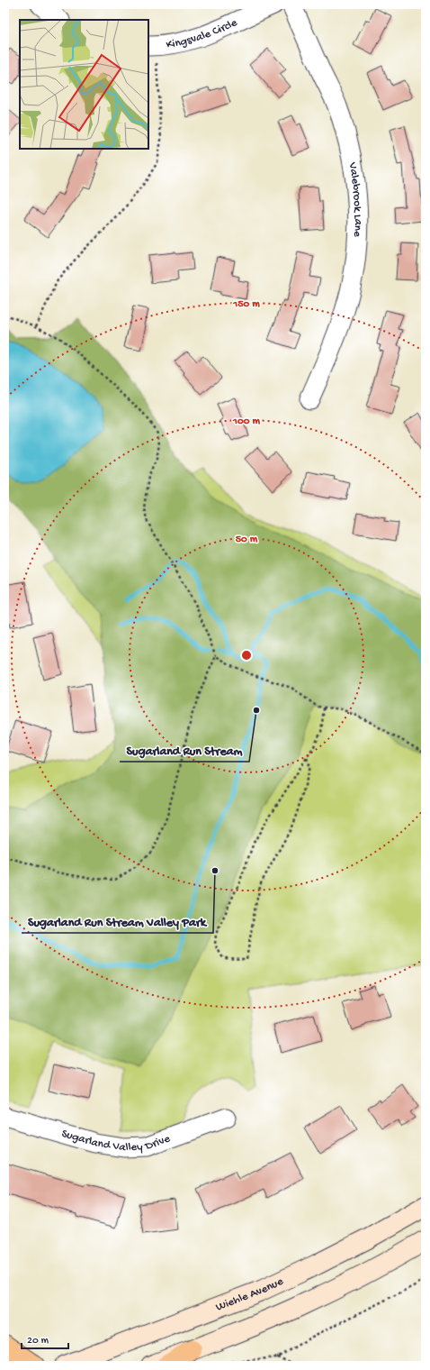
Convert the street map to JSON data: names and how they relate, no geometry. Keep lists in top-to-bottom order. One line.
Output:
{"streets":{"main road":["Wiehle Avenue"],"street":["Kingsvale Circle","Valebrook Lane","Sugarland Valley Drive"]},"places":["Sugarland Run Stream","Sugarland Run Stream Valley Park"],"scale_bar":"20 m","rings":["150 m","100 m","50 m"]}
